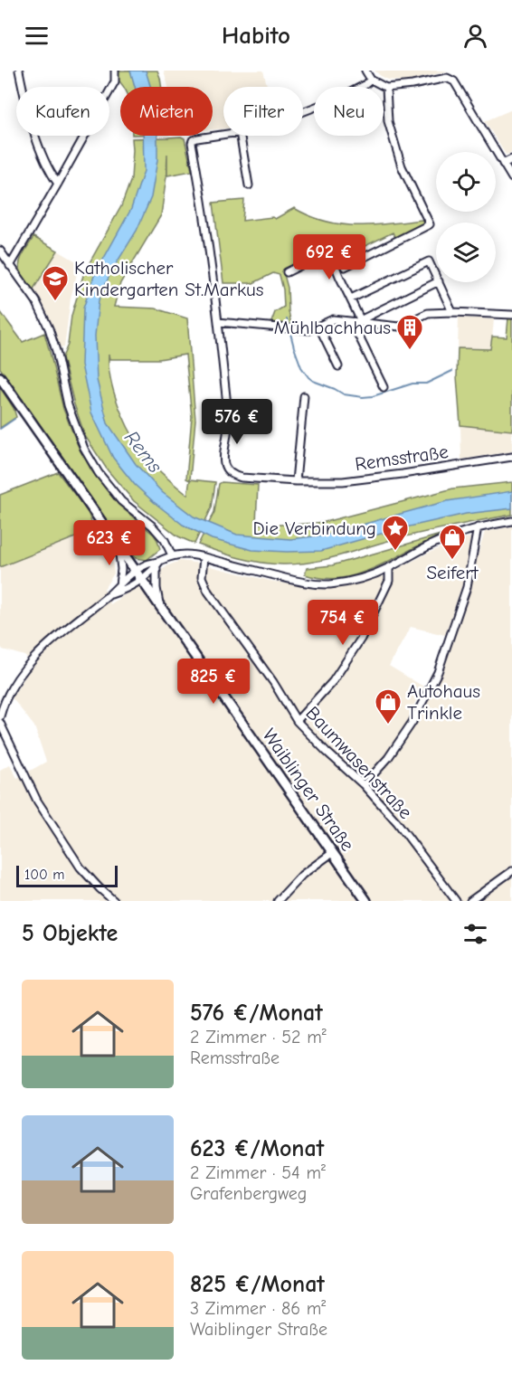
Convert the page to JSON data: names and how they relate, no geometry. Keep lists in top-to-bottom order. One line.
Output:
{"streets":{"main road":["Waiblinger Straße"],"street":["Remsstraße","Baumwasenstraße"]},"water":["Rems"],"places":{"school or university":["Katholischer Kindergarten St.Markus"],"building":["Mühlbachhaus"],"place":["Die Verbindung"],"shop":["Seifert","Autohaus Trinkle"]},"scale_bar":"100 m","page":{"header":"Habito","chip":["Kaufen","Mieten","Filter","Neu"],"price":["692 €","576 €","623 €","754 €","825 €"],"scale":"100 m","heading":"5 Objekte","list":[{"name":"576 €/Monat","note":"2 Zimmer · 52 m² · Remsstraße"},{"name":"623 €/Monat","note":"2 Zimmer · 54 m² · Grafenbergweg"},{"name":"825 €/Monat","note":"3 Zimmer · 86 m² · Waiblinger Straße"}]}}
